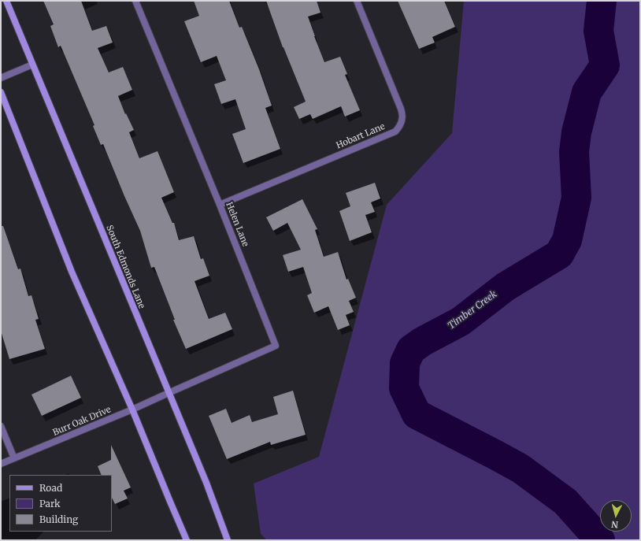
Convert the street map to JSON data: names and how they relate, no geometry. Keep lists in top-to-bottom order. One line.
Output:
{"streets":{"main road":["South Edmonds Lane"],"street":["Hobart Lane","Helen Lane","Burr Oak Drive"]},"crossings":[["Hobart Lane","Helen Lane"],["Helen Lane","South Edmonds Lane"],["Helen Lane","Burr Oak Drive"],["South Edmonds Lane","Burr Oak Drive"]],"water":["Timber Creek"],"legend":["Road","Park","Building"],"north":"bottom"}
